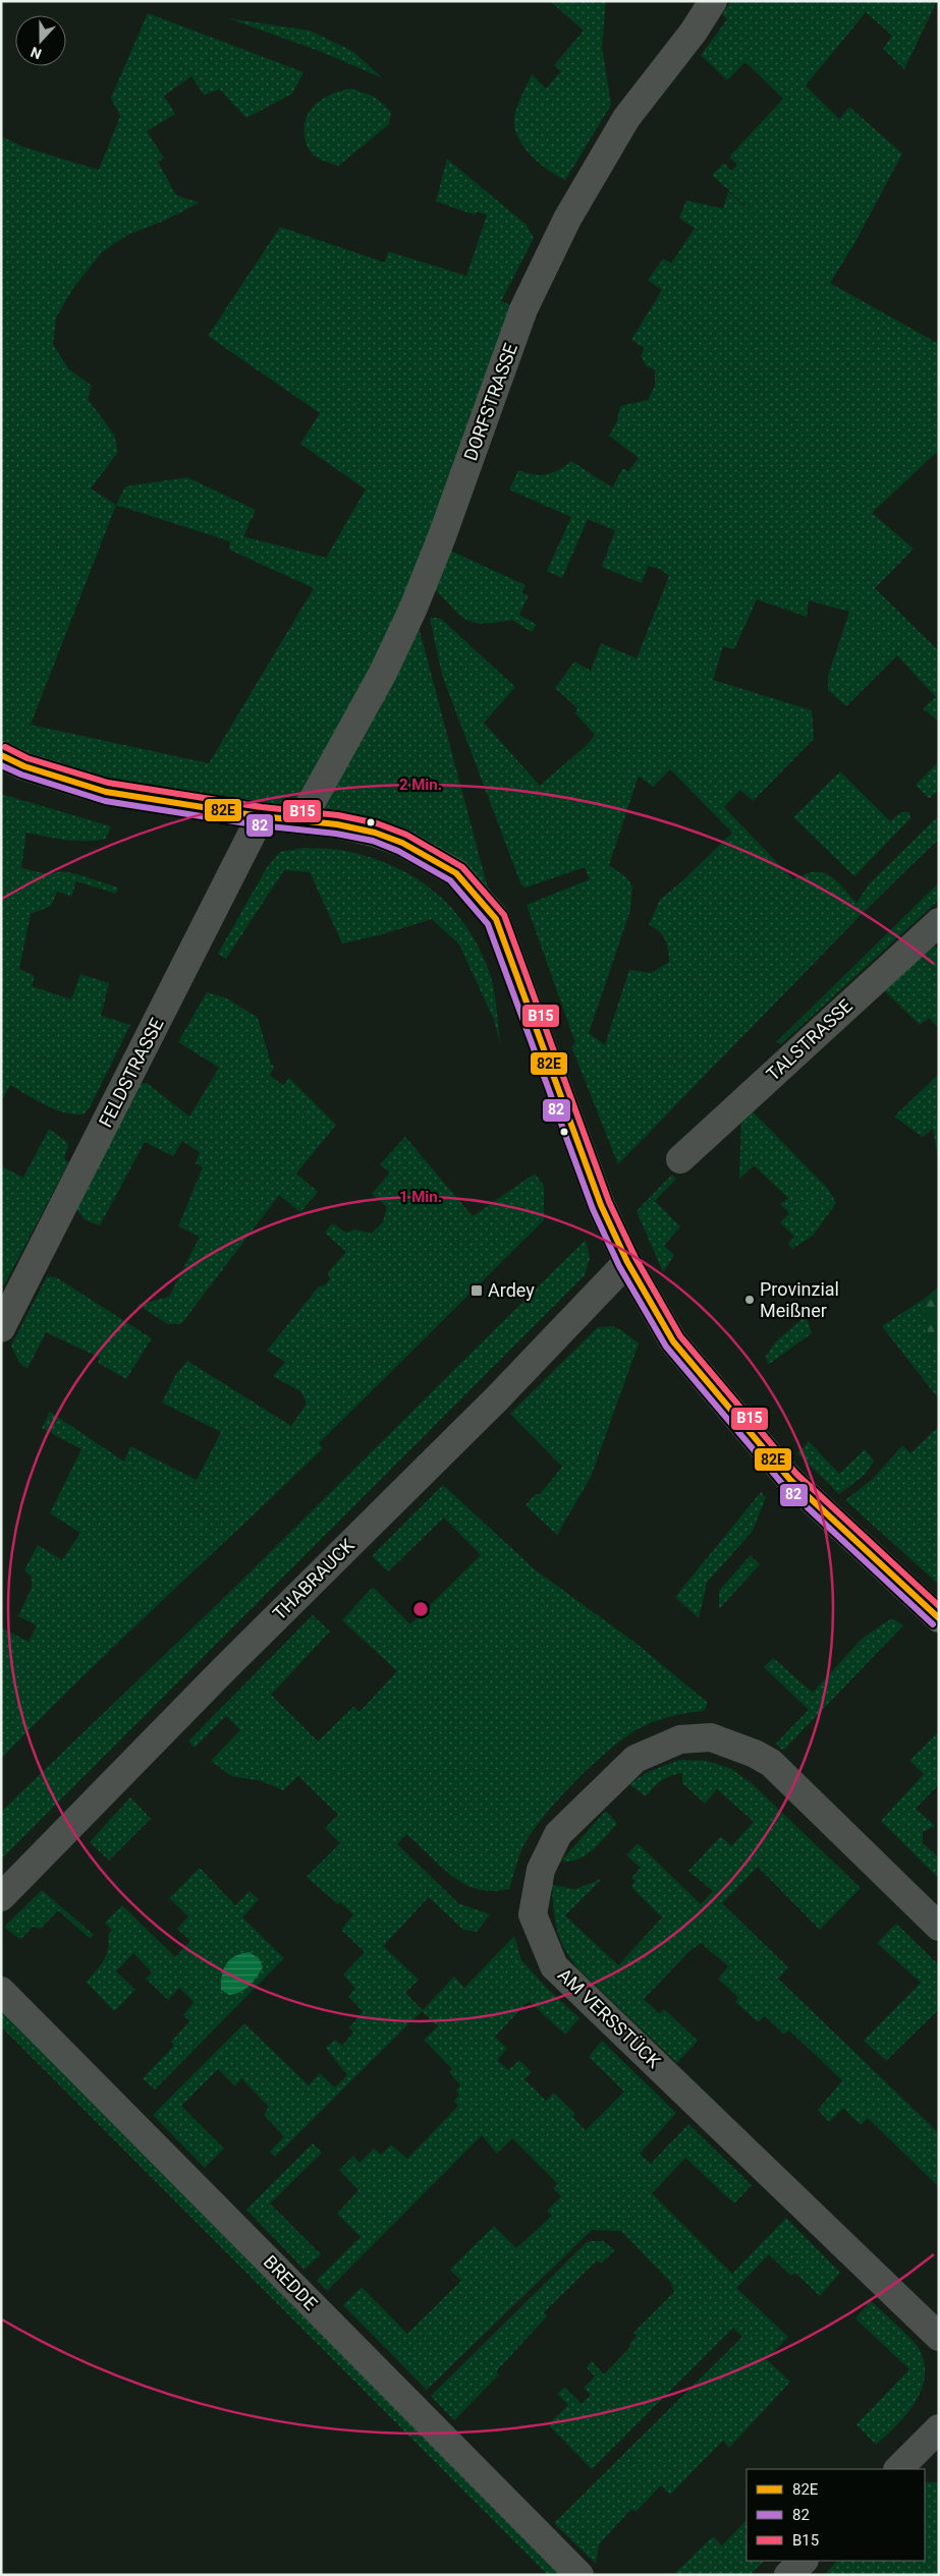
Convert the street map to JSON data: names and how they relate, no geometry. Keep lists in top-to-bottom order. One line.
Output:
{"streets":{"street":["DORFSTRASSE","TALSTRASSE","FELDSTRASSE","THABRAUCK","AM VERSSTÜCK","BREDDE"]},"places":{"transit":["Ardey"],"other":["Provinzial Meißner"]},"lines":["transit line B15","transit line 82E","transit line 82"],"legend":["82E","82","B15"],"north":"bottom","rings":["2 Min.","1 Min."]}
